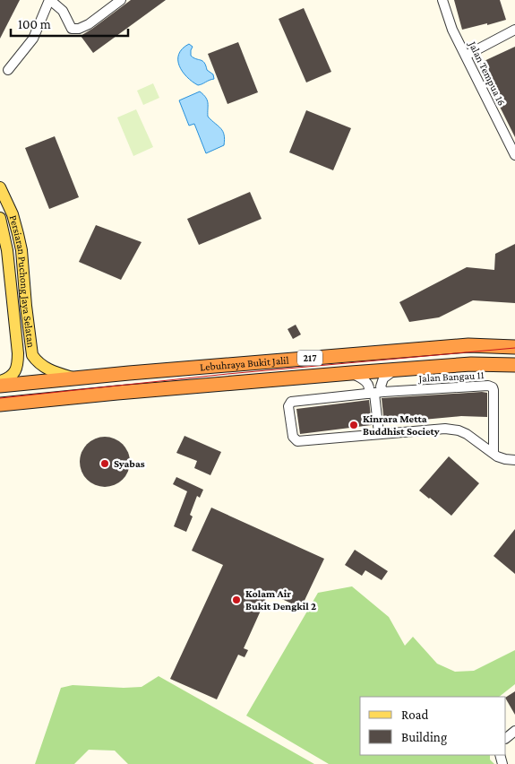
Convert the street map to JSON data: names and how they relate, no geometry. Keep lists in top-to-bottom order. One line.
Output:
{"streets":{"highway":["217","Lebuhraya Bukit Jalil"],"main road":["Persiaran Puchong Jaya Selatan"],"street":["Jalan Tempua 16","Jalan Bangau 11"]},"crossings":[["Persiaran Puchong Jaya Selatan","Lebuhraya Bukit Jalil"]],"places":["Kinrara Metta Buddhist Society","Syabas","Kolam Air Bukit Dengkil 2"],"legend":["Road","Building"],"scale_bar":"100 m"}
